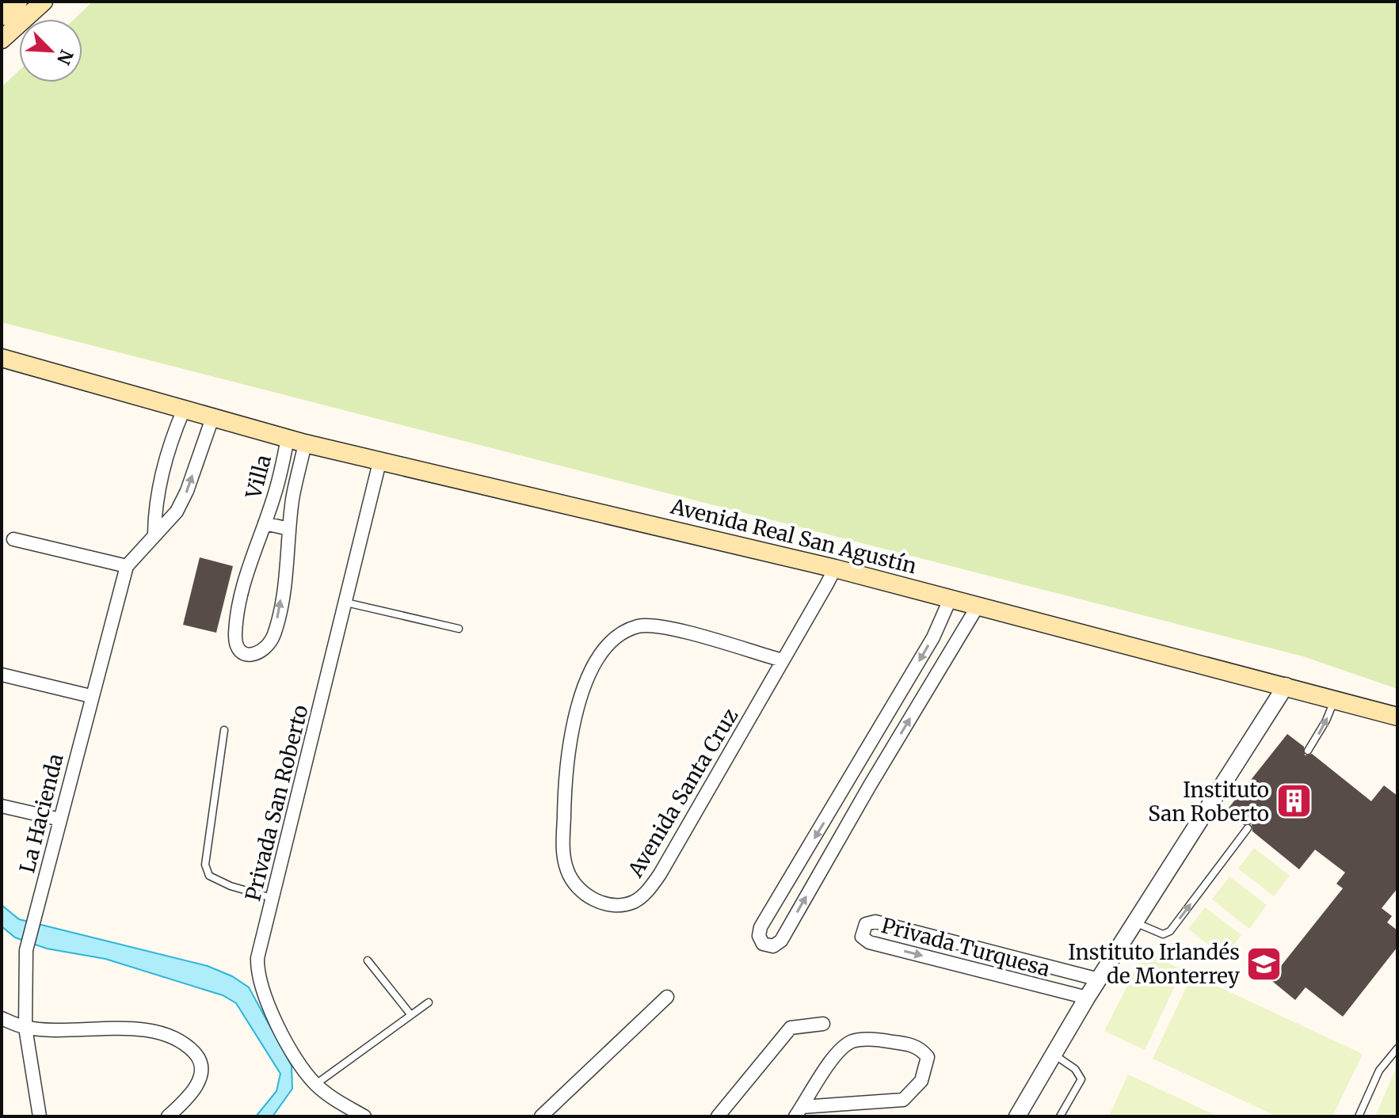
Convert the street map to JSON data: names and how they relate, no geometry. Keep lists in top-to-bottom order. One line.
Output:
{"streets":{"main road":["Avenida Real San Agustín"],"street":["Villa","Avenida Santa Cruz","Privada San Roberto","La Hacienda","Privada Turquesa"]},"crossings":[["Villa","Avenida Real San Agustín"],["Avenida Real San Agustín","Avenida Santa Cruz"],["Avenida Real San Agustín","Privada San Roberto"],["Avenida Real San Agustín","La Hacienda"]],"places":{"building":["Instituto San Roberto"],"school or university":["Instituto Irlandés de Monterrey"]},"north":"bottom right"}
